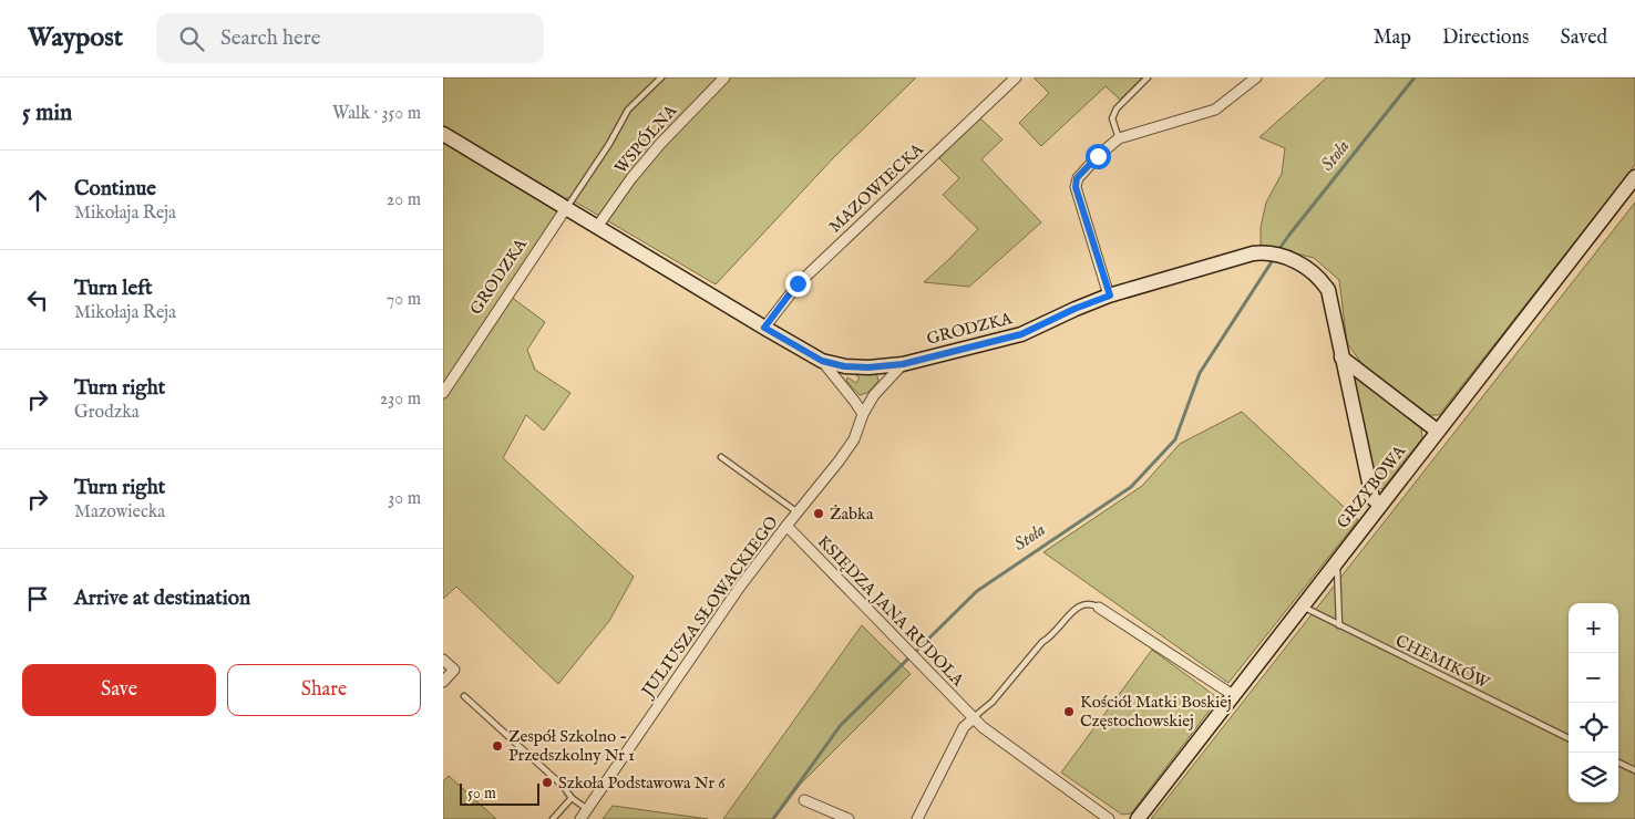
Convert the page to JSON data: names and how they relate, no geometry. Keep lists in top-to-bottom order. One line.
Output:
{"streets":{"street":["WSPÓLNA","MAZOWIECKA","GRODZKA","GRZYBOWA","JULIUSZA SŁOWACKIEGO","KSIĘDZA JANA RUDOLA"],"lane":["CHEMIKÓW"]},"crossings":[["WSPÓLNA","GRODZKA"],["MAZOWIECKA","GRODZKA"],["GRODZKA","GRZYBOWA"],["GRODZKA","JULIUSZA SŁOWACKIEGO"],["GRZYBOWA","CHEMIKÓW"],["JULIUSZA SŁOWACKIEGO","KSIĘDZA JANA RUDOLA"]],"water":["Stoła"],"places":["Żabka","Kościół Matki Boskiej Częstochowskiej","Zespół Szkolno - Przedszkolny Nr 1","Szkoła Podstawowa Nr 6"],"scale_bar":"50 m","page":{"header":"Waypost","search":"Search here","nav":["Map","Directions","Saved"],"heading":["5 min","Walk · 350 m"],"list":[["Continue","Mikołaja Reja","20 m"],["Turn left","Mikołaja Reja","70 m"],["Turn right","Grodzka","230 m"],["Turn right","Mazowiecka","30 m"],"Arrive at destination"],"map_buttons":["+","−"],"buttons":["Save","Share"],"scale":"50 m"}}
